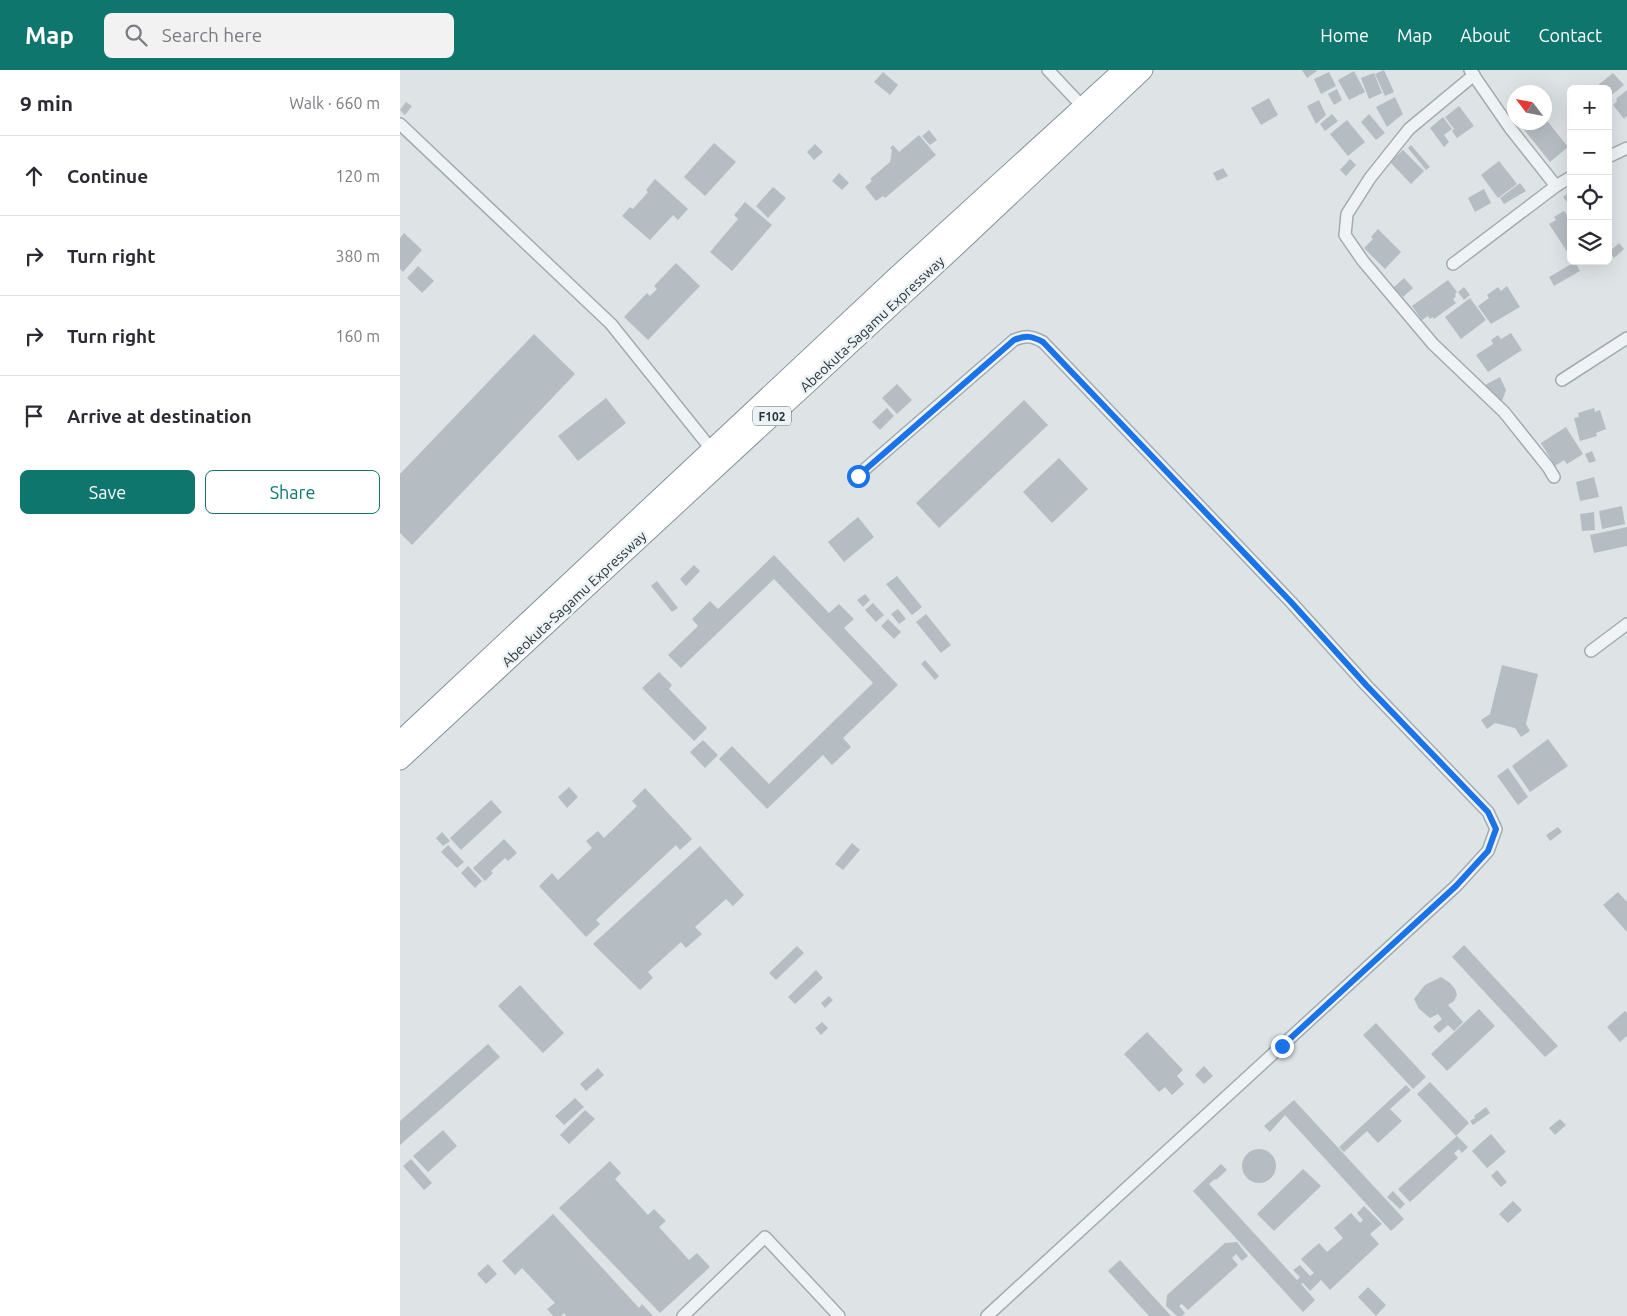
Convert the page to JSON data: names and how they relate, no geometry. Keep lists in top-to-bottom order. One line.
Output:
{"streets":{"highway":["Abeokuta-Sagamu Expressway","F102"]},"north":"top left","page":{"header":"Map","search":"Search here","nav":["Home","Map","About","Contact"],"heading":["9 min","Walk · 660 m"],"map_buttons":["+","−"],"list":[["Continue","120 m"],["Turn right","380 m"],["Turn right","160 m"],"Arrive at destination"],"buttons":["Save","Share"]}}
